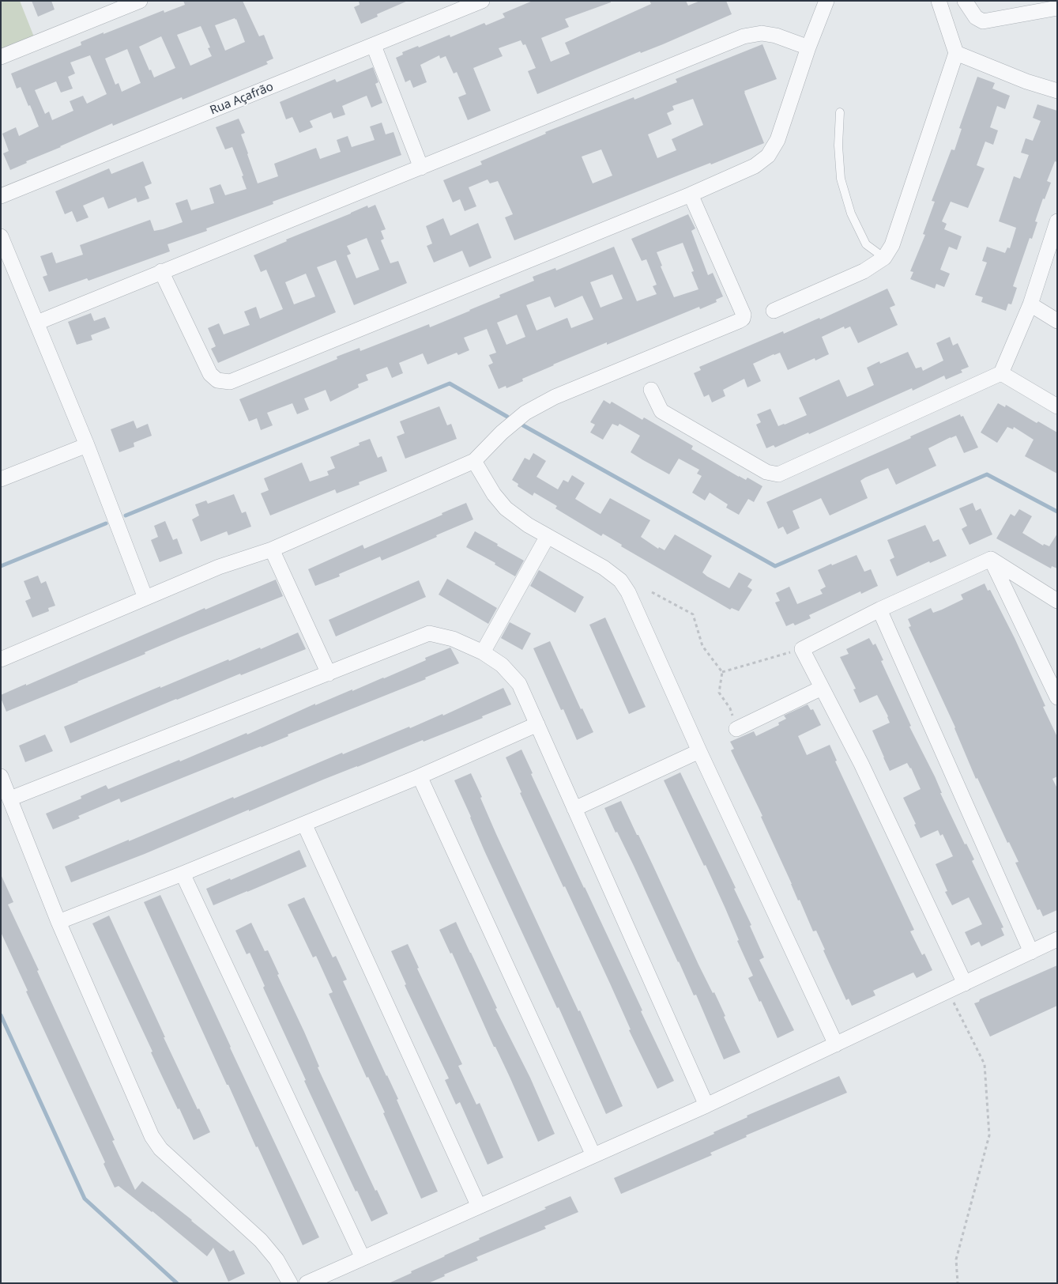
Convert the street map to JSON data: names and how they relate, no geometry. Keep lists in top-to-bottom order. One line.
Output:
{"streets":{"street":["Rua Açafrão"]}}
